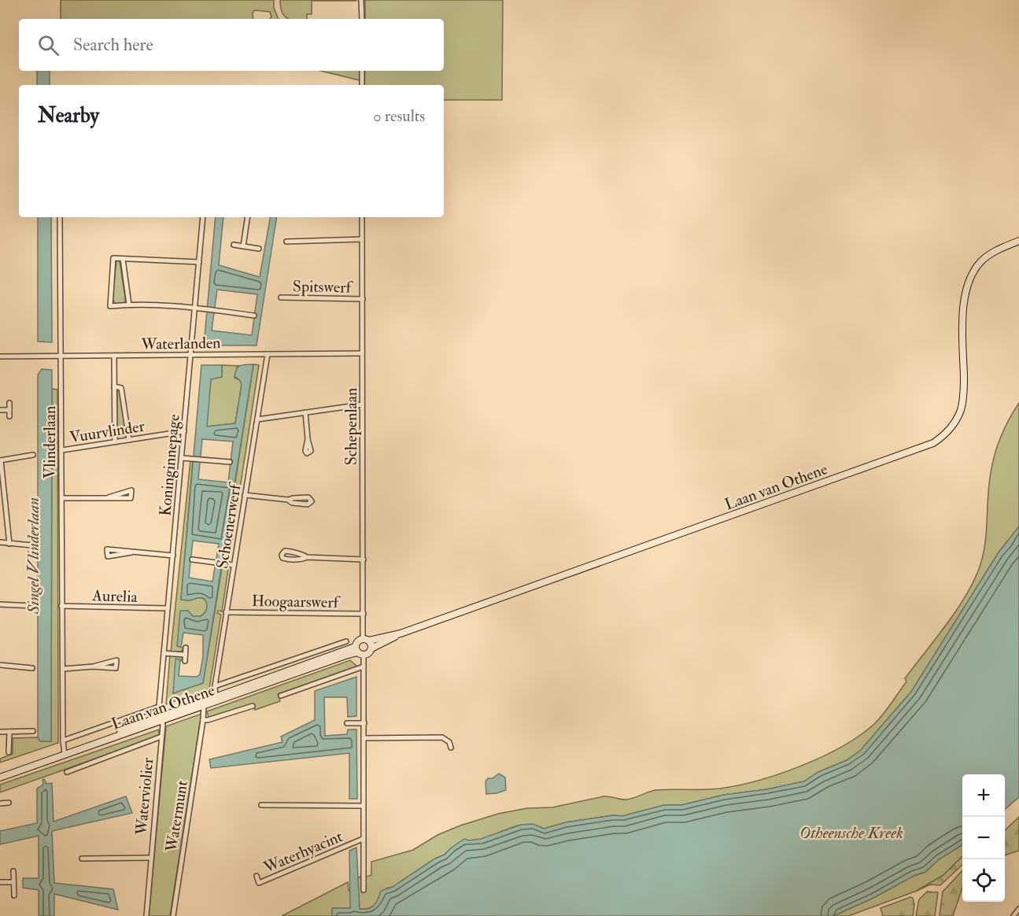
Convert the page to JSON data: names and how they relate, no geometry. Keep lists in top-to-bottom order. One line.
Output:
{"streets":{"street":["Spitswerf","Waterlanden","Schepenlaan","Vuurvlinder","Vlinderlaan","Koninginnepage","Laan van Othene","Schoenerwerf","Aurelia","Hoogaarswerf","Waterviolier","Watermunt","Waterhyacint"]},"crossings":[["Spitswerf","Schepenlaan"],["Waterlanden","Schepenlaan"],["Waterlanden","Vlinderlaan"],["Waterlanden","Koninginnepage"],["Waterlanden","Schoenerwerf"],["Schepenlaan","Laan van Othene"],["Schepenlaan","Hoogaarswerf"],["Vuurvlinder","Vlinderlaan"],["Vuurvlinder","Koninginnepage"],["Vlinderlaan","Laan van Othene"],["Vlinderlaan","Aurelia"],["Koninginnepage","Laan van Othene"],["Koninginnepage","Aurelia"],["Koninginnepage","Waterviolier"],["Laan van Othene","Schoenerwerf"],["Laan van Othene","Waterviolier"],["Laan van Othene","Watermunt"],["Laan van Othene","Waterhyacint"],["Schoenerwerf","Hoogaarswerf"]],"water":["Singel Vlinderlaan","Otheensche Kreek"],"page":{"search":"Search here","heading":["Nearby","0 results"],"map_buttons":["+","−"]}}
